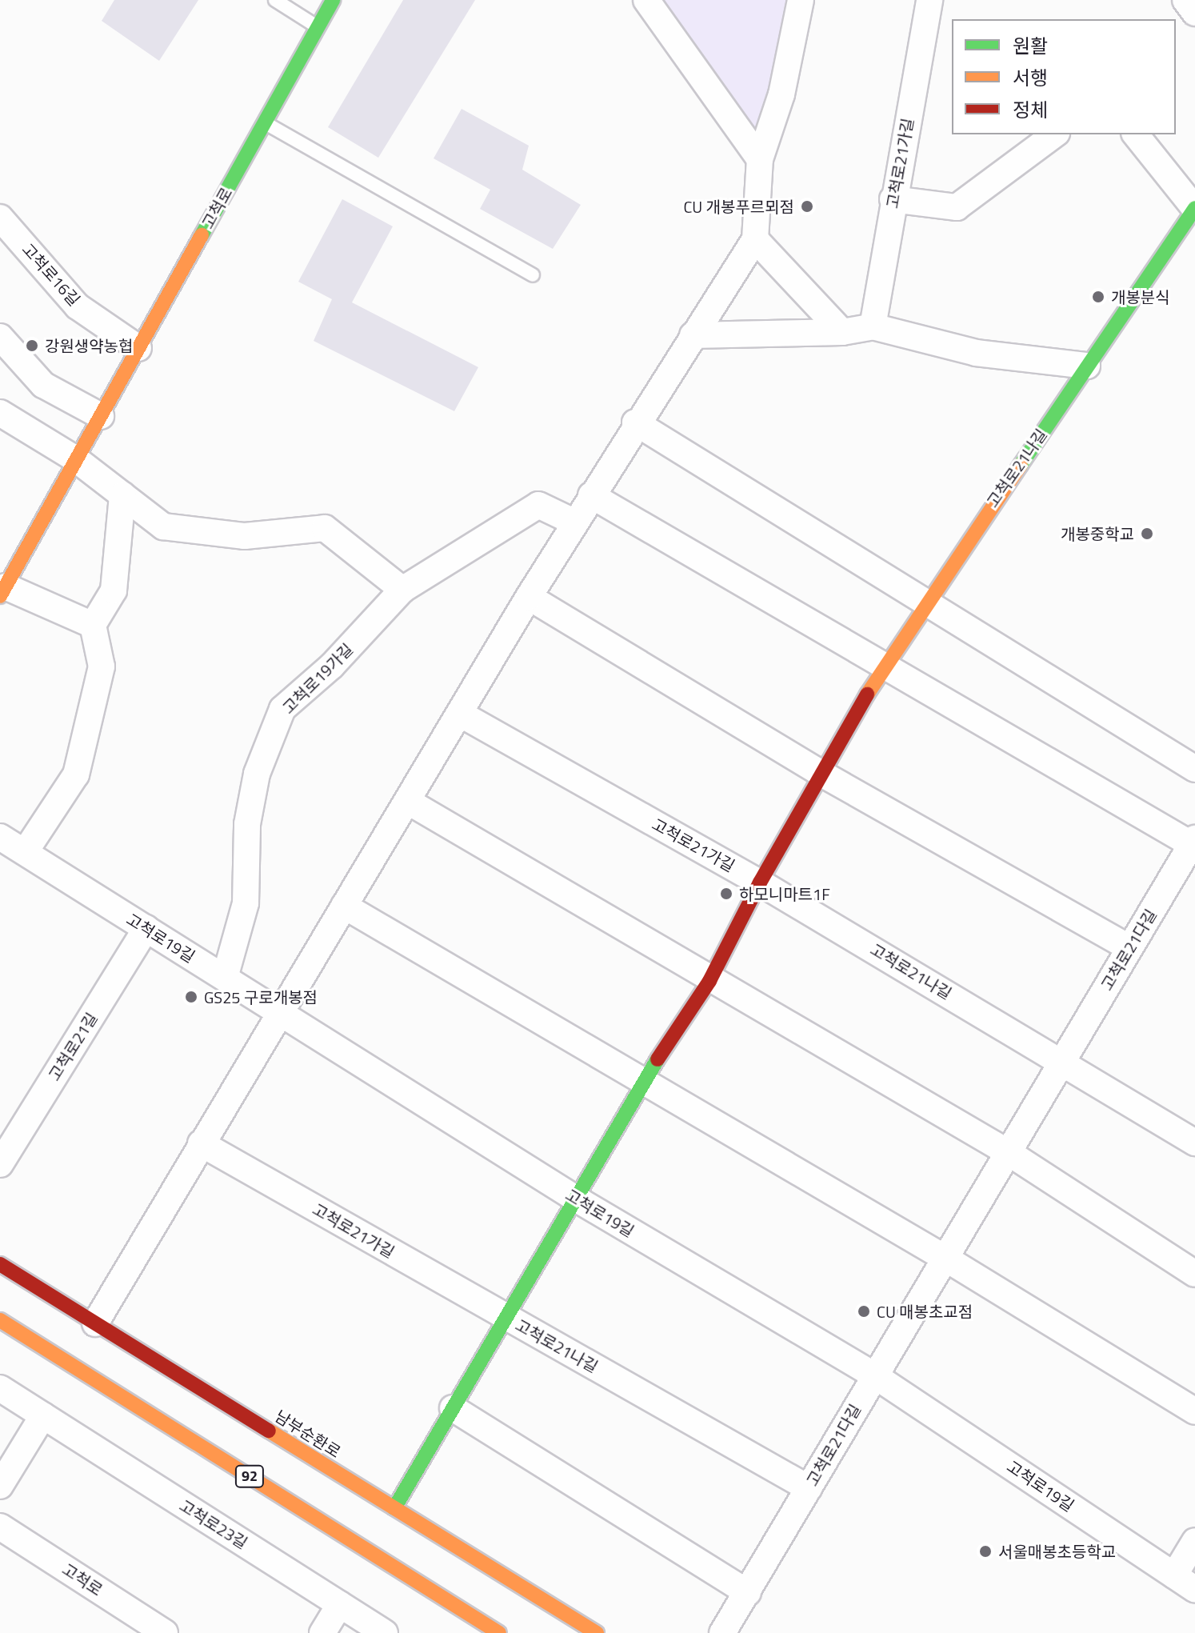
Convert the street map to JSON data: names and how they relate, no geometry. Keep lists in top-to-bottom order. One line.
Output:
{"streets":{"main road":["고척로","고척로21나길","남부순환로","92"],"street":["고척로21가길","고척로16길","고척로19가길","고척로19길","고척로21다길","고척로21길","고척로23길"]},"crossings":[["고척로21가길","고척로21나길"],["고척로","고척로16길"],["고척로21나길","고척로19길"],["고척로21나길","고척로21다길"],["고척로21나길","남부순환로"],["고척로19가길","고척로19길"],["고척로19길","고척로21다길"],["고척로19길","고척로21길"]],"places":["CU 개봉푸르뫼점","개봉분식","강원생약농협","개봉중학교","하모니마트1F","GS25 구로개봉점","CU 매봉초교점","서울매봉초등학교"],"legend":["원활","서행","정체"]}
